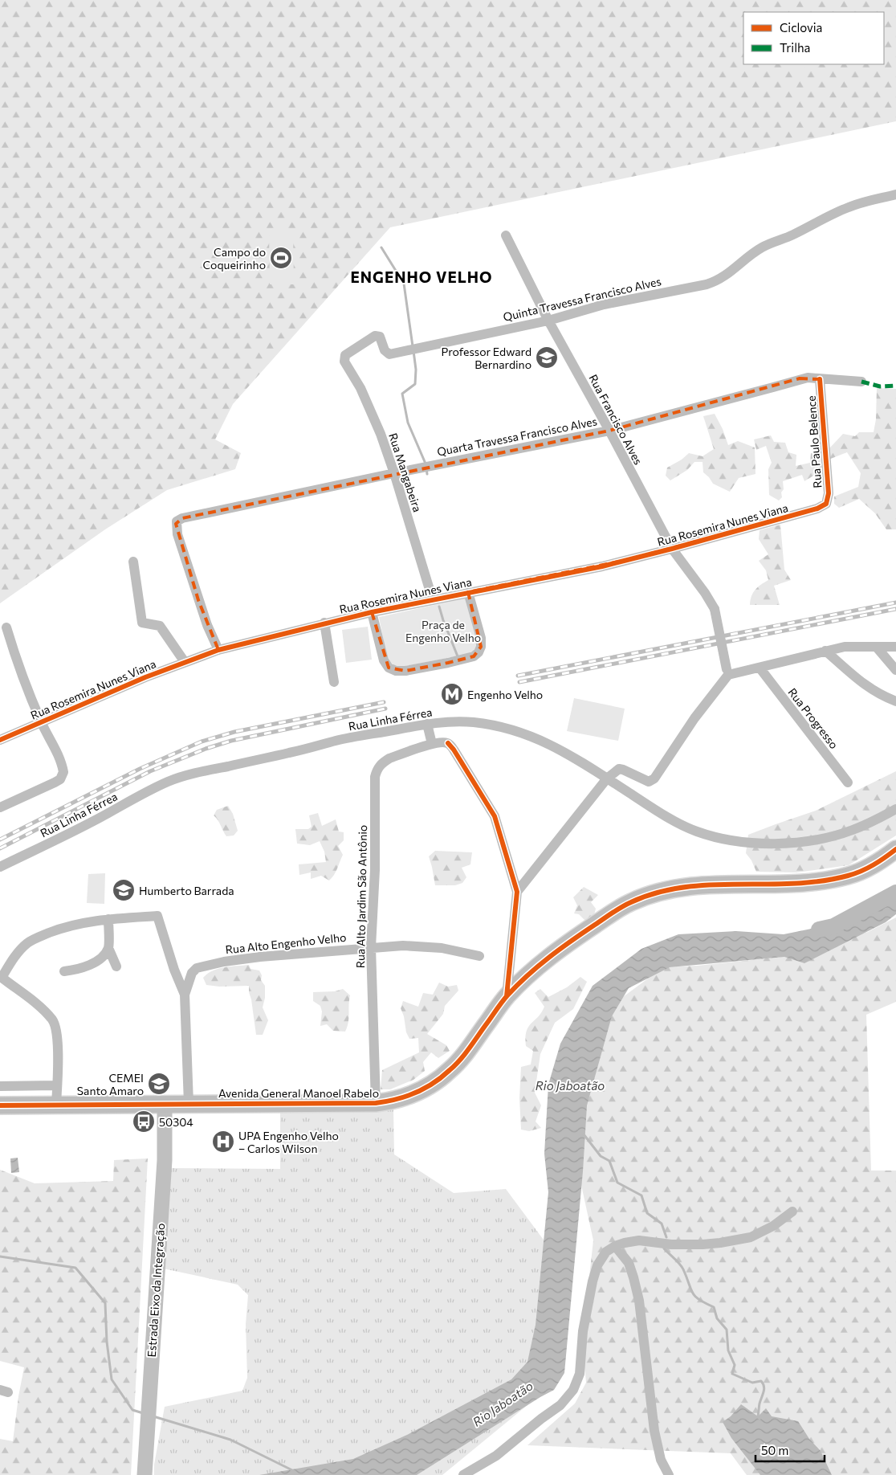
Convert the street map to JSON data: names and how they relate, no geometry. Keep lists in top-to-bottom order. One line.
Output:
{"streets":{"main road":["Avenida General Manoel Rabelo","Estrada Eixo da Integração"],"street":["Quinta Travessa Francisco Alves","Rua Francisco Alves","Quarta Travessa Francisco Alves","Rua Paulo Belence","Rua Mangabeira","Rua Rosemira Nunes Viana","Rua Progresso","Rua Linha Férrea","Rua Alto Jardim São Antônio","Rua Alto Engenho Velho"]},"crossings":[["Quinta Travessa Francisco Alves","Rua Francisco Alves"],["Quinta Travessa Francisco Alves","Rua Mangabeira"],["Rua Francisco Alves","Quarta Travessa Francisco Alves"],["Rua Francisco Alves","Rua Rosemira Nunes Viana"],["Quarta Travessa Francisco Alves","Rua Paulo Belence"],["Quarta Travessa Francisco Alves","Rua Mangabeira"],["Quarta Travessa Francisco Alves","Rua Rosemira Nunes Viana"],["Rua Paulo Belence","Rua Rosemira Nunes Viana"],["Rua Mangabeira","Rua Rosemira Nunes Viana"],["Rua Alto Jardim São Antônio","Rua Alto Engenho Velho"],["Rua Alto Jardim São Antônio","Avenida General Manoel Rabelo"],["Avenida General Manoel Rabelo","Estrada Eixo da Integração"]],"districts":["ENGENHO VELHO"],"water":["Rio Jaboatão"],"parks":["Praça de Engenho Velho"],"places":{"sports":["Campo do Coqueirinho"],"school or university":["Professor Edward Bernardino","Humberto Barrada","CEMEI Santo Amaro"],"metro station":["Engenho Velho"],"bus stop":["50304"],"hospital":["UPA Engenho Velho – Carlos Wilson"]},"legend":["Ciclovia","Trilha"],"scale_bar":"50 m"}
